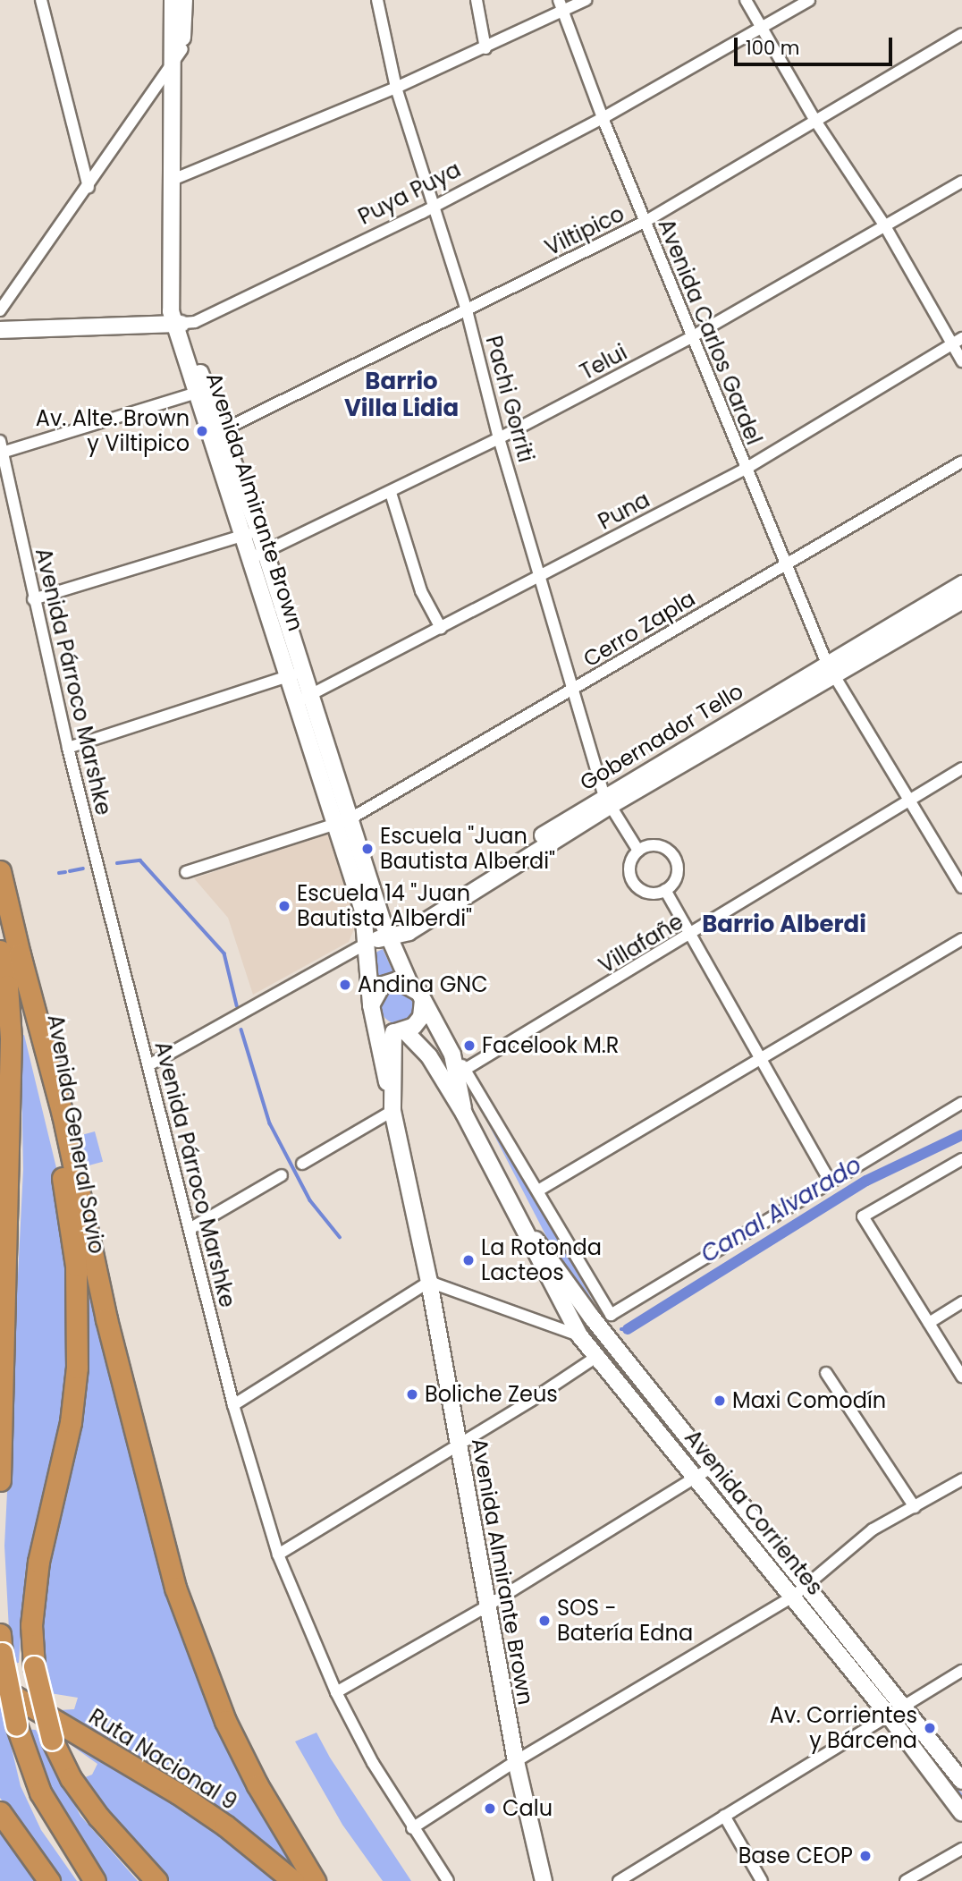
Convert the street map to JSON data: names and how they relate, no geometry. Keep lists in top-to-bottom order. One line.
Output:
{"streets":{"highway":["Avenida General Savio","Ruta Nacional 9"],"main road":["Puya Puya","Avenida Almirante Brown","Gobernador Tello","Avenida Corrientes"],"street":["Viltipico","Avenida Carlos Gardel","Telui","Pachi Gorriti","Puna","Cerro Zapla","Avenida Párroco Marshke","Villafañe"]},"crossings":[["Puya Puya","Avenida Carlos Gardel"],["Puya Puya","Pachi Gorriti"],["Puya Puya","Avenida Almirante Brown"],["Viltipico","Avenida Carlos Gardel"],["Viltipico","Pachi Gorriti"],["Viltipico","Avenida Almirante Brown"],["Avenida Carlos Gardel","Telui"],["Avenida Carlos Gardel","Puna"],["Avenida Carlos Gardel","Cerro Zapla"],["Avenida Carlos Gardel","Gobernador Tello"],["Avenida Carlos Gardel","Villafañe"],["Telui","Pachi Gorriti"],["Telui","Avenida Almirante Brown"],["Pachi Gorriti","Puna"],["Pachi Gorriti","Cerro Zapla"],["Pachi Gorriti","Gobernador Tello"],["Avenida Almirante Brown","Puna"],["Avenida Almirante Brown","Cerro Zapla"],["Avenida Almirante Brown","Gobernador Tello"],["Avenida Almirante Brown","Avenida Corrientes"],["Avenida Párroco Marshke","Gobernador Tello"]],"districts":["Barrio Villa Lidia","Barrio Alberdi"],"water":["Canal Alvarado"],"places":["Av. Alte. Brown y Viltipico","Escuela \"Juan Bautista Alberdi\"","Escuela 14 \"Juan Bautista Alberdi\"","Andina GNC","Facelook M.R","La Rotonda Lacteos","Boliche Zeus","Maxi Comodín","SOS - Batería Edna","Av. Corrientes y Bárcena","Calu","Base CEOP"],"scale_bar":"100 m"}
